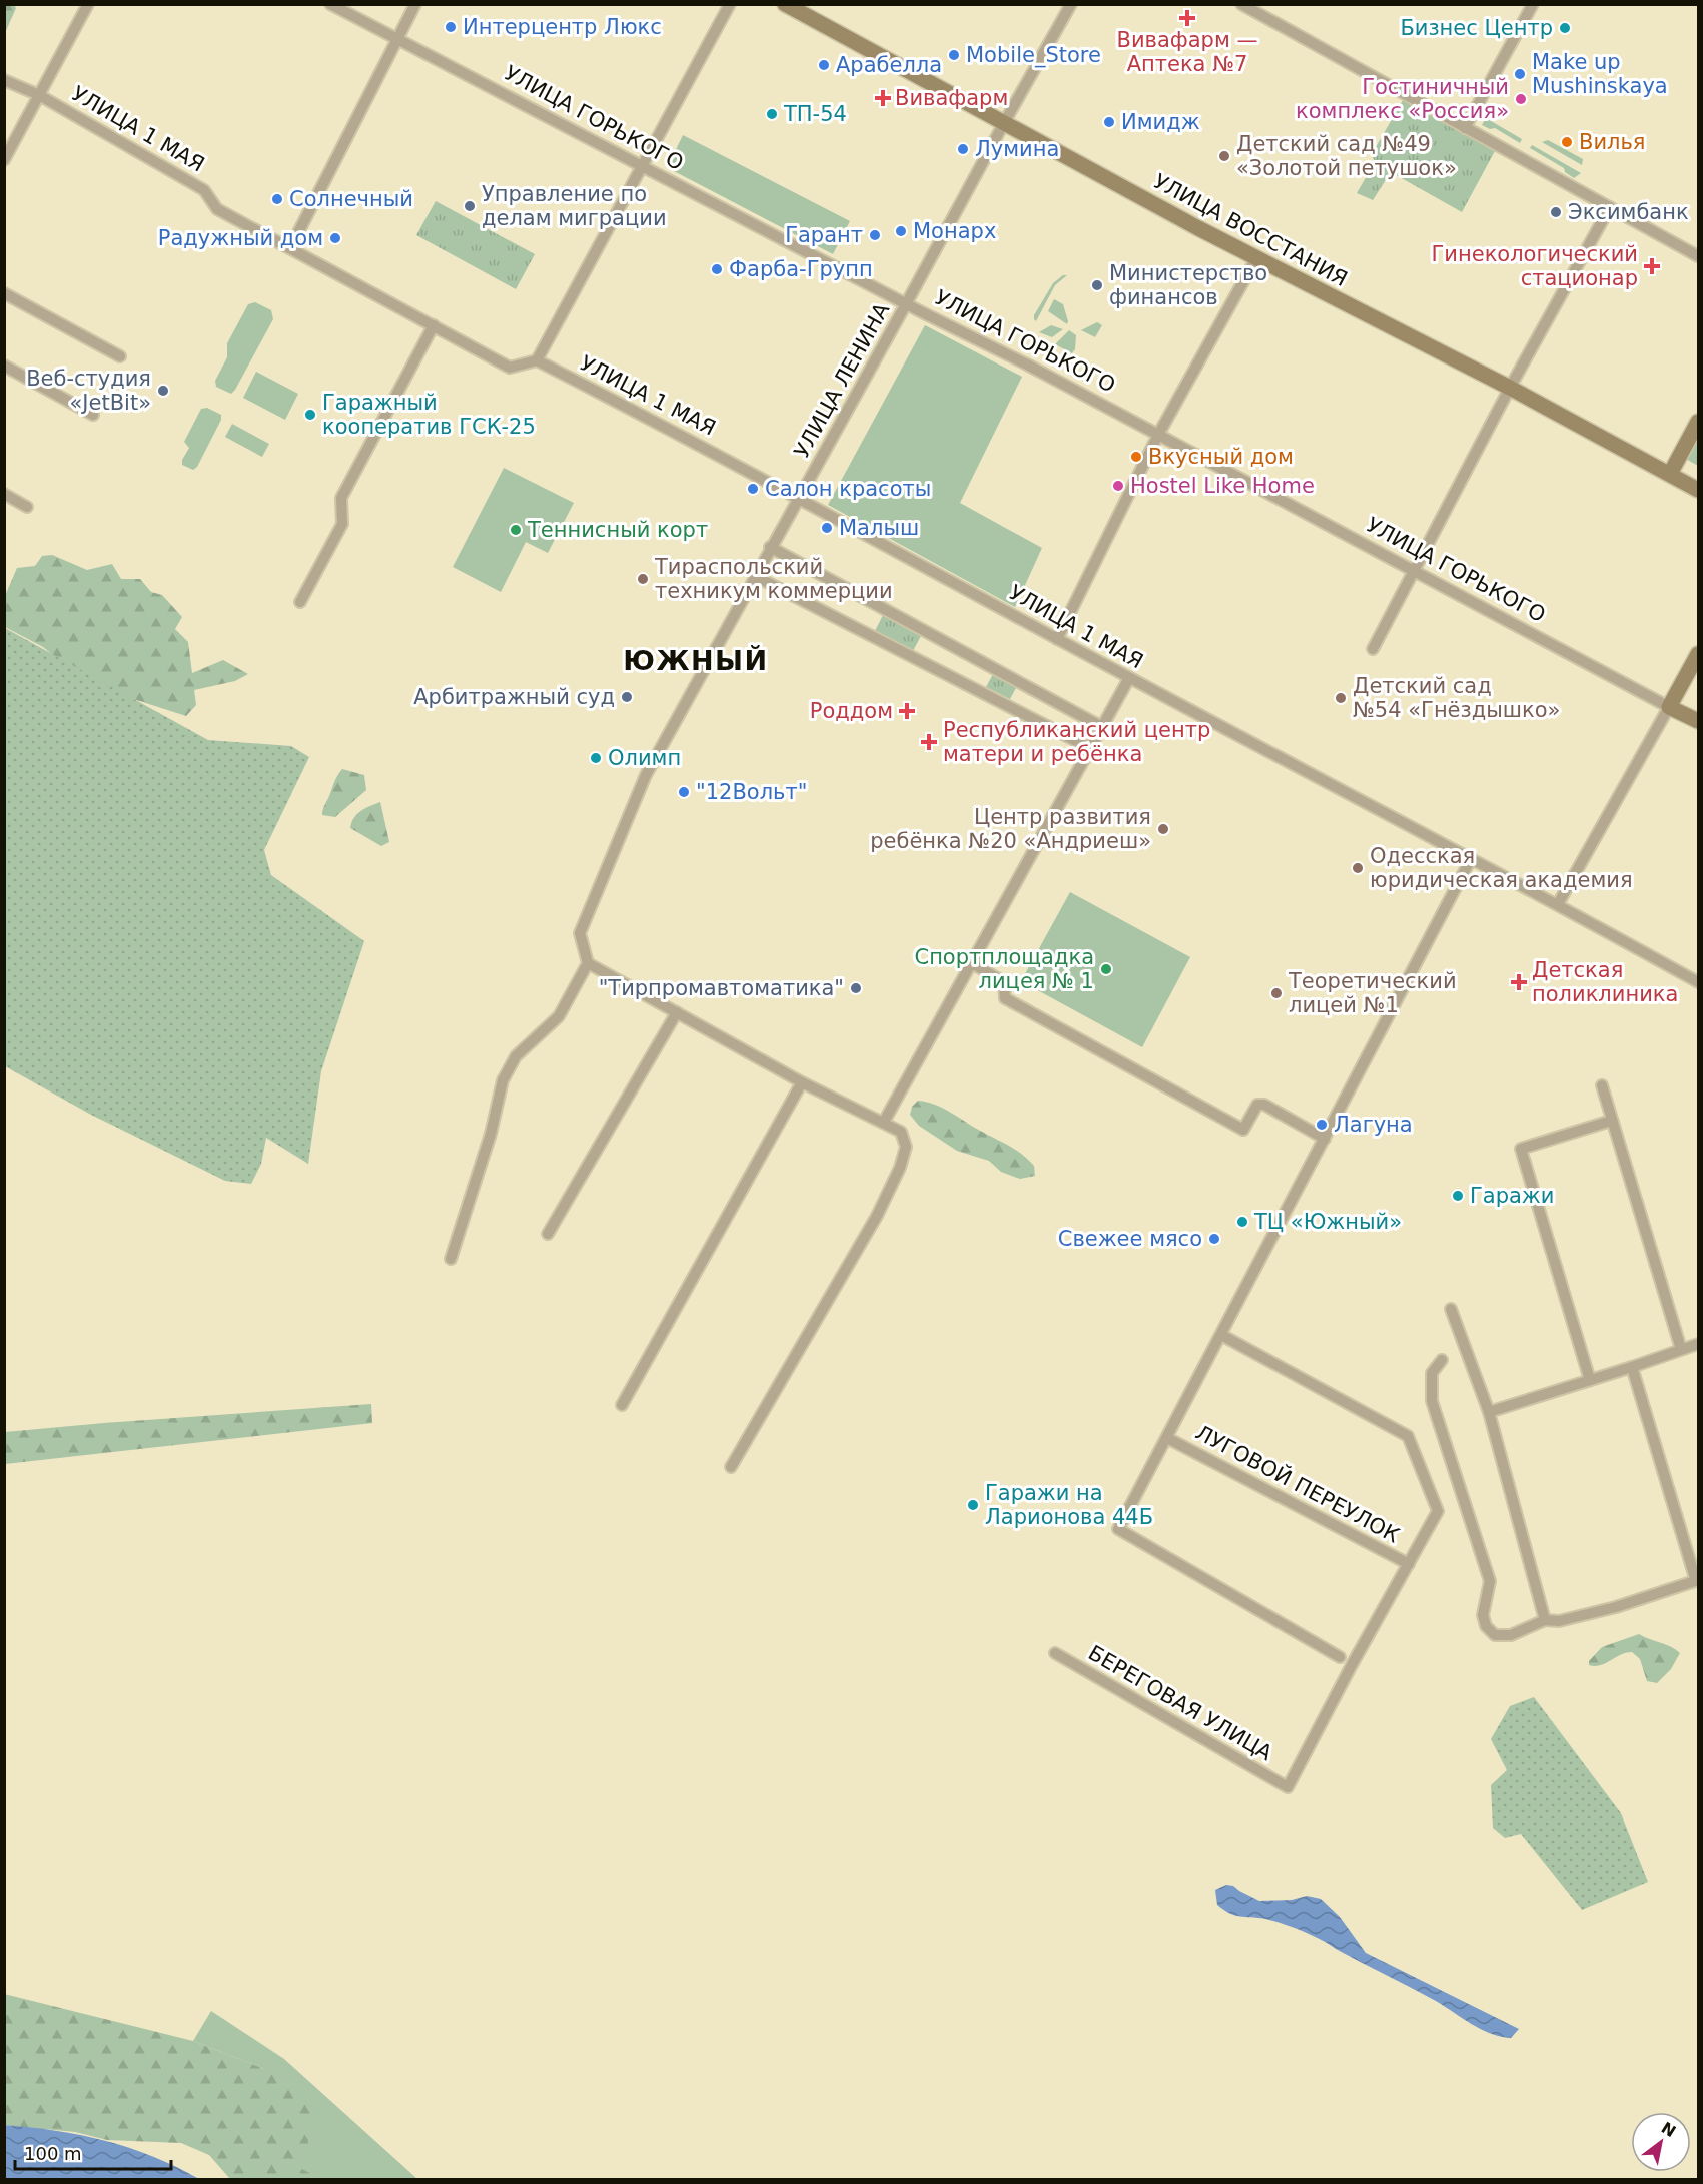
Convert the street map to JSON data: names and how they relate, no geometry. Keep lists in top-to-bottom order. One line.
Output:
{"streets":{"street":["УЛИЦА ГОРЬКОГО","УЛИЦА 1 МАЯ","УЛИЦА ВОССТАНИЯ","УЛИЦА ЛЕНИНА","ЛУГОВОЙ ПЕРЕУЛОК","БЕРЕГОВАЯ УЛИЦА"]},"crossings":[["УЛИЦА ГОРЬКОГО","УЛИЦА ЛЕНИНА"],["УЛИЦА 1 МАЯ","УЛИЦА ЛЕНИНА"],["УЛИЦА ВОССТАНИЯ","УЛИЦА ЛЕНИНА"],["ЛУГОВОЙ ПЕРЕУЛОК","БЕРЕГОВАЯ УЛИЦА"]],"districts":["ЮЖНЫЙ"],"places":{"health":["Вивафарм — Аптека №7","Вивафарм","Гинекологический стационар","Роддом","Республиканский центр матери и ребёнка","Детская поликлиника"],"other":["Интерцентр Люкс","Бизнес Центр","Mobile_Store","Арабелла","Make up Mushinskaya","Гостиничный комплекс «Россия»","ТП-54","Имидж","Вилья","Лумина","Детский сад №49 «Золотой петушок»","Солнечный","Управление по делам миграции","Эксимбанк","Монарх","Гарант","Радужный дом","Фарба-Групп","Министерство финансов","Веб-студия «JetBit»","Гаражный кооператив ГСК-25","Вкусный дом","Hostel Like Home","Салон красоты","Малыш","Теннисный корт","Тираспольский техникум коммерции","Арбитражный суд","Детский сад №54 «Гнёздышко»","Олимп","\"12Вольт\"","Центр развития ребёнка №20 «Андриеш»","Одесская юридическая академия","Спортплощадка лицея № 1","\"Тирпромавтоматика\"","Теоретический лицей №1","Лагуна","Гаражи","ТЦ «Южный»","Свежее мясо","Гаражи на Ларионова 44Б"]},"scale_bar":"100 m","north":"top right"}
